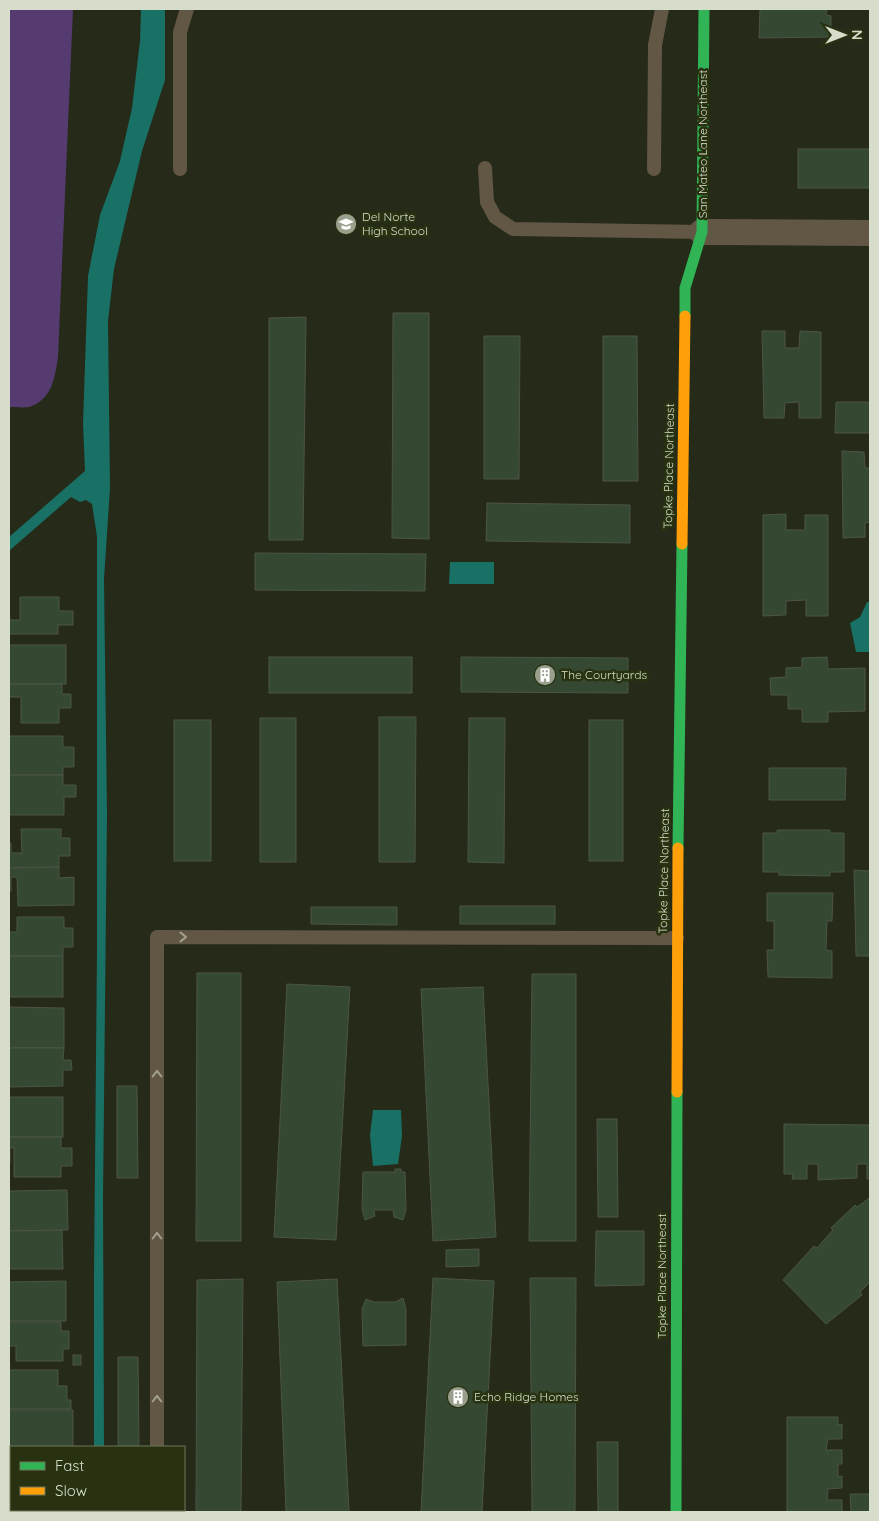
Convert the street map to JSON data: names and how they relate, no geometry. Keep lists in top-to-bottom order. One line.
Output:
{"streets":{"street":["San Mateo Lane Northeast","Topke Place Northeast"]},"crossings":[["San Mateo Lane Northeast","Topke Place Northeast"]],"places":{"school or university":["Del Norte High School"],"building":["The Courtyards","Echo Ridge Homes"]},"legend":["Fast","Slow"],"north":"right"}
